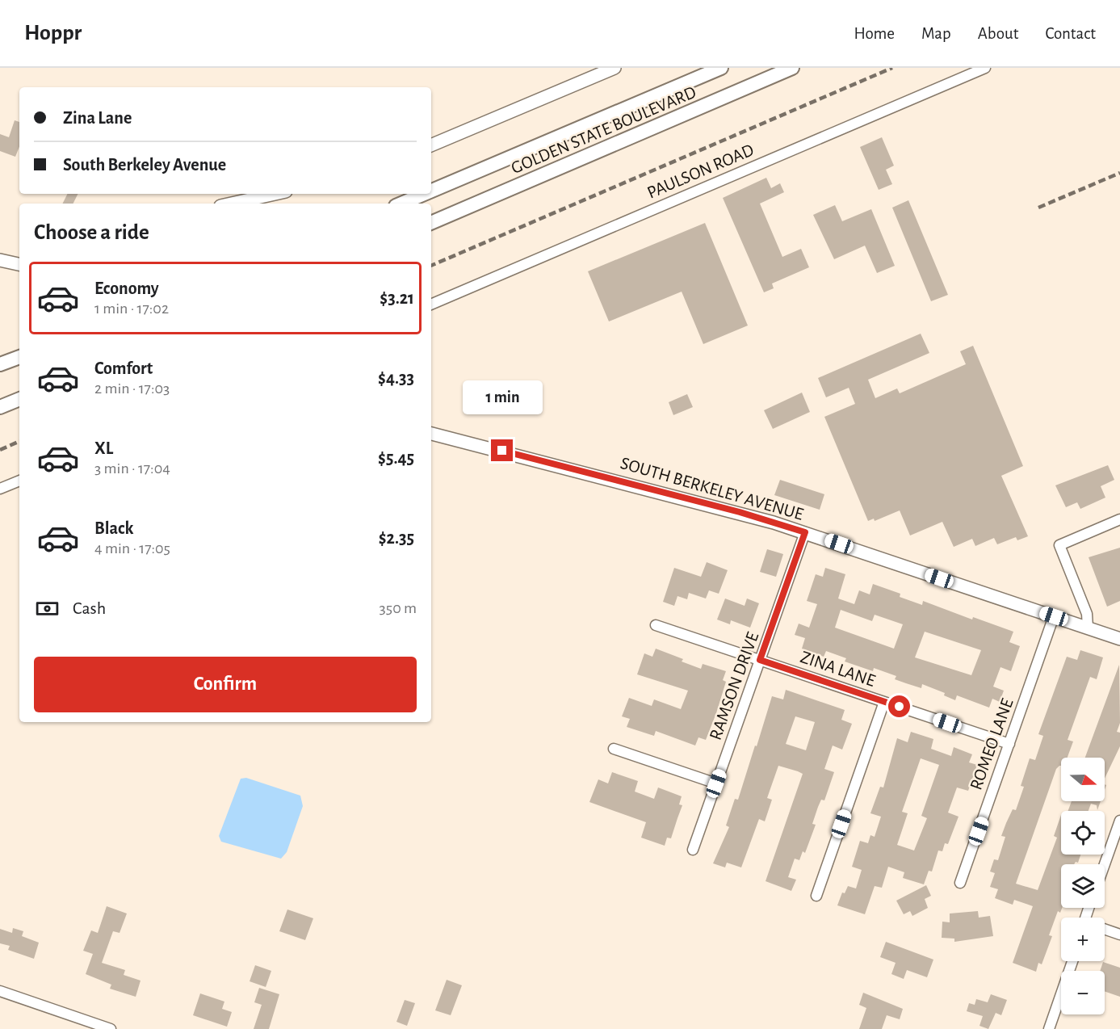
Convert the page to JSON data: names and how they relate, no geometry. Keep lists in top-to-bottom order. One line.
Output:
{"streets":{"main road":["GOLDEN STATE BOULEVARD"],"street":["PAULSON ROAD","SOUTH BERKELEY AVENUE","ZINA LANE","RAMSON DRIVE","ROMEO LANE"]},"crossings":[["SOUTH BERKELEY AVENUE","RAMSON DRIVE"],["SOUTH BERKELEY AVENUE","ROMEO LANE"],["ZINA LANE","RAMSON DRIVE"],["ZINA LANE","ROMEO LANE"]],"north":"right","page":{"header":"Hoppr","nav":["Home","Map","About","Contact"],"banner":["Zina Lane","South Berkeley Avenue"],"heading":"Choose a ride","list":[{"name":"Economy","note":"1 min · 17:02","value":"$3.21"},{"name":"Comfort","note":"2 min · 17:03","value":"$4.33"},{"name":"XL","note":"3 min · 17:04","value":"$5.45"},{"name":"Black","note":"4 min · 17:05","value":"$2.35"}],"bubble":"1 min","pay":["Cash","350 m"],"buttons":"Confirm","map_buttons":["+","−"]}}
